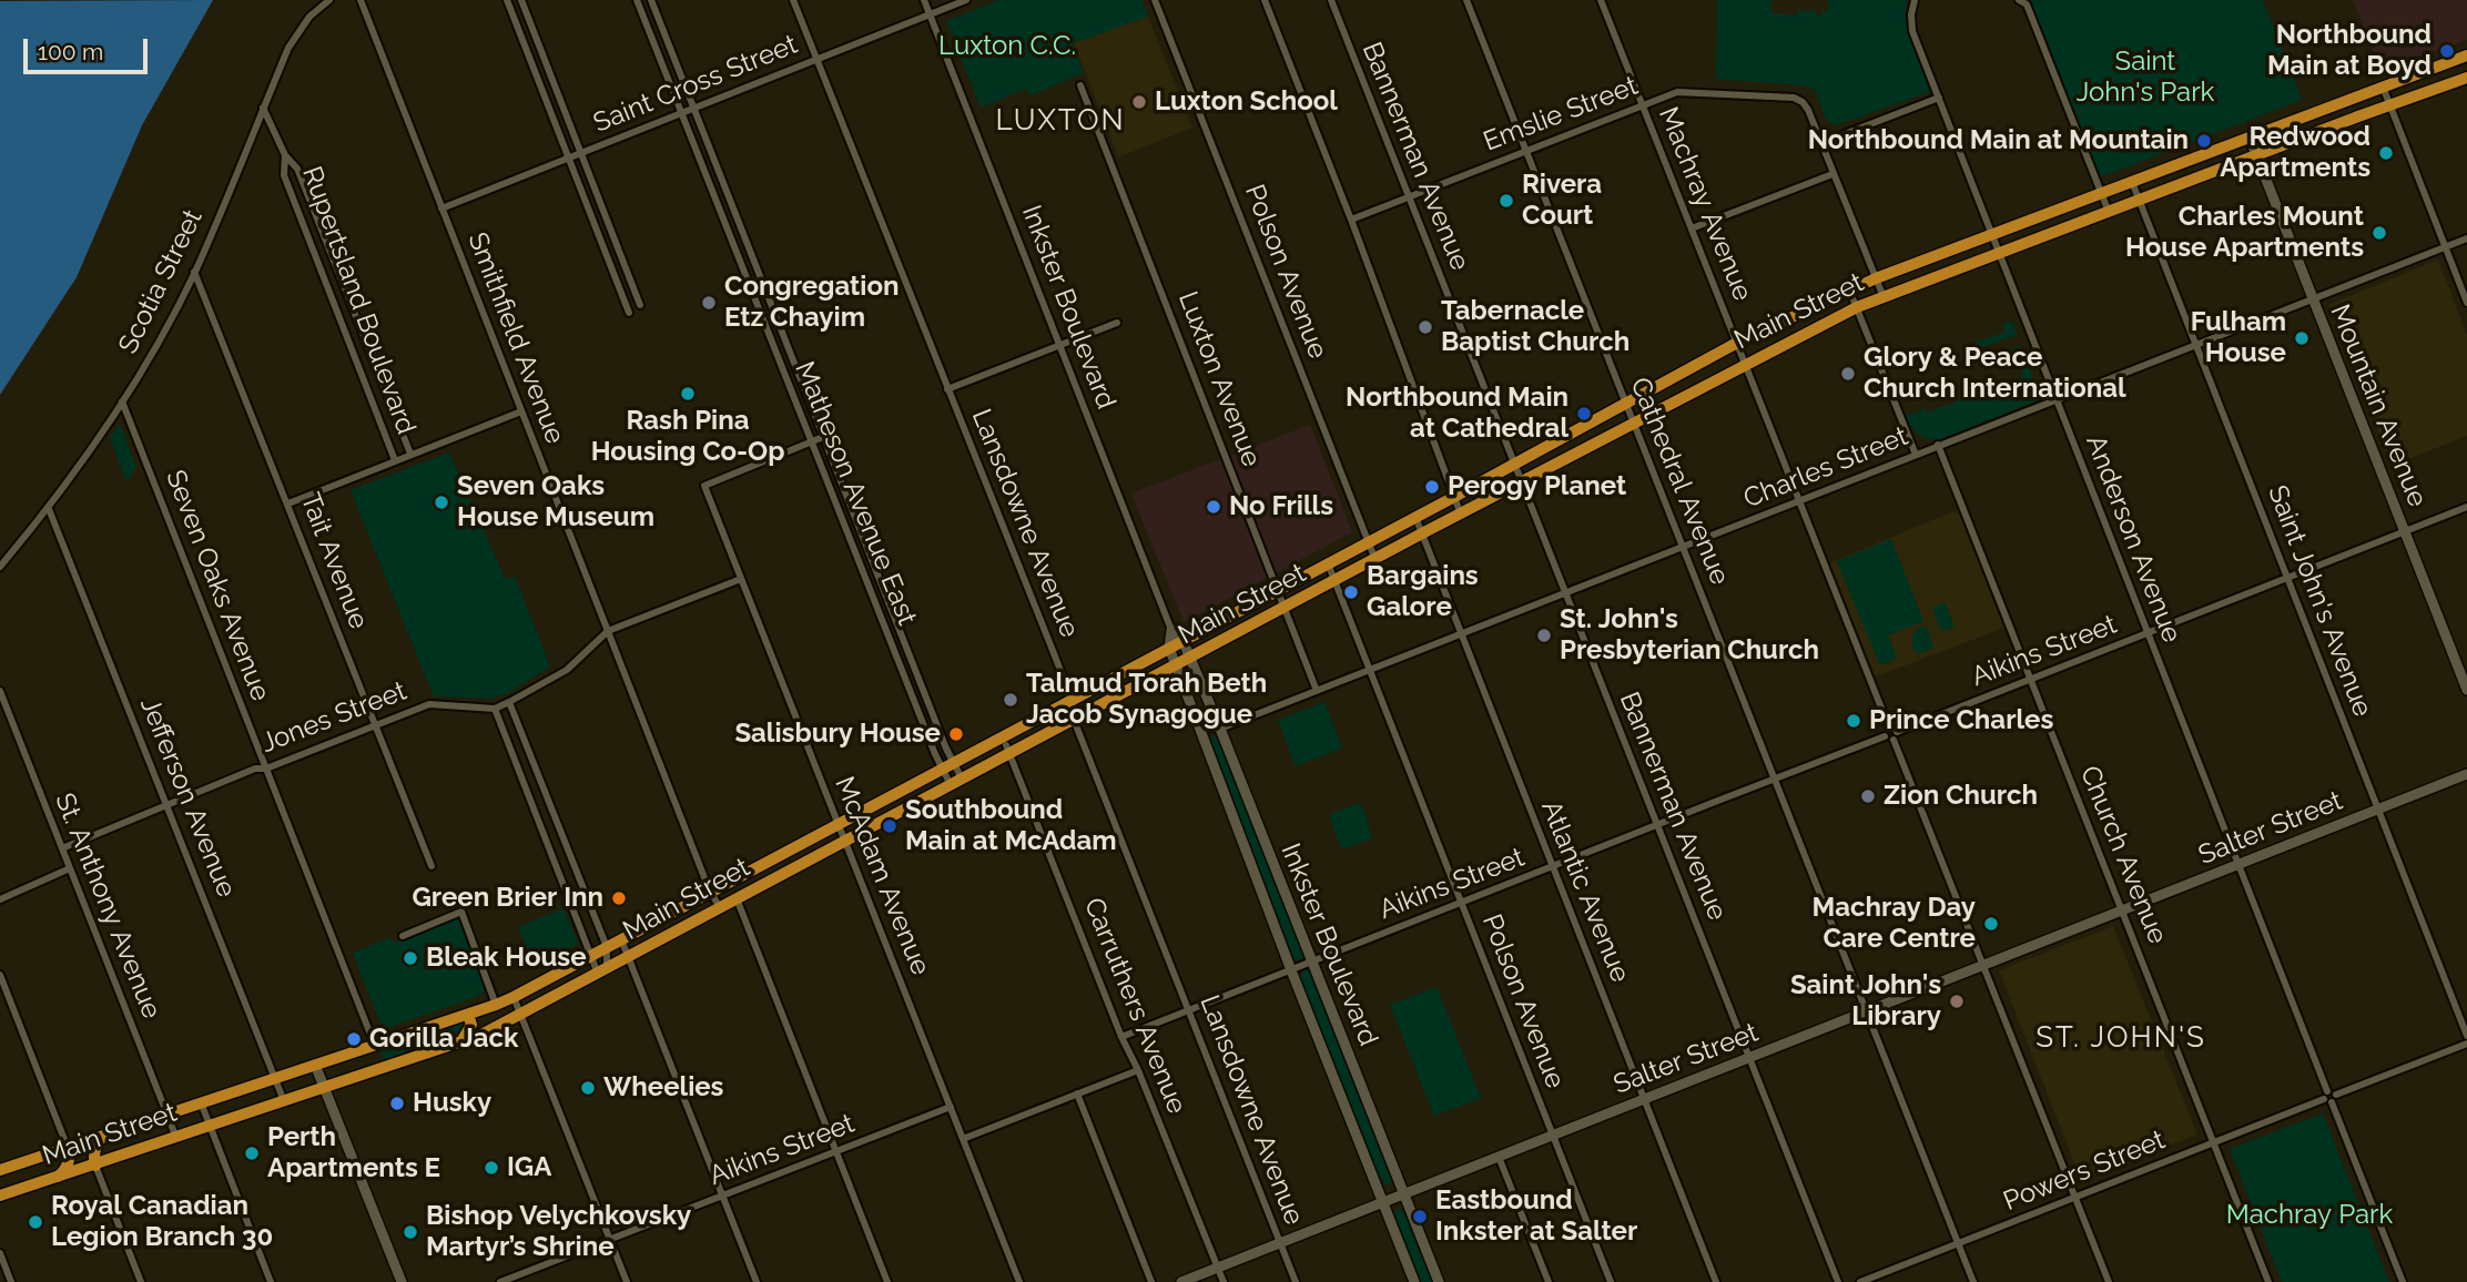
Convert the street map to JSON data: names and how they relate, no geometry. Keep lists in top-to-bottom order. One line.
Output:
{"streets":{"main road":["Inkster Boulevard","Main Street","Mountain Avenue","Salter Street"],"street":["Saint Cross Street","Emslie Street","Bannerman Avenue","Machray Avenue","Polson Avenue","Scotia Street","Rupertsland Boulevard","Smithfield Avenue","Luxton Avenue","Charles Street","Cathedral Avenue","Matheson Avenue East","Lansdowne Avenue","Anderson Avenue","Tait Avenue","Seven Oaks Avenue","Saint John's Avenue","Aikins Street","Jones Street","Jefferson Avenue","Church Avenue","McAdam Avenue","Atlantic Avenue","St. Anthony Avenue","Carruthers Avenue","Powers Street"]},"crossings":[["Saint Cross Street","Inkster Boulevard"],["Saint Cross Street","Smithfield Avenue"],["Saint Cross Street","Matheson Avenue East"],["Saint Cross Street","Lansdowne Avenue"],["Emslie Street","Bannerman Avenue"],["Emslie Street","Machray Avenue"],["Emslie Street","Cathedral Avenue"],["Bannerman Avenue","Main Street"],["Bannerman Avenue","Charles Street"],["Bannerman Avenue","Aikins Street"],["Bannerman Avenue","Salter Street"],["Machray Avenue","Main Street"],["Machray Avenue","Charles Street"],["Machray Avenue","Aikins Street"],["Machray Avenue","Salter Street"],["Machray Avenue","Powers Street"],["Polson Avenue","Main Street"],["Polson Avenue","Charles Street"],["Polson Avenue","Aikins Street"],["Polson Avenue","Salter Street"],["Scotia Street","Rupertsland Boulevard"],["Scotia Street","Tait Avenue"],["Scotia Street","Seven Oaks Avenue"],["Scotia Street","Jefferson Avenue"],["Inkster Boulevard","Main Street"],["Inkster Boulevard","Charles Street"],["Inkster Boulevard","Aikins Street"],["Inkster Boulevard","Salter Street"],["Main Street","Smithfield Avenue"],["Main Street","Luxton Avenue"],["Main Street","Mountain Avenue"],["Main Street","Cathedral Avenue"],["Main Street","Matheson Avenue East"],["Main Street","Lansdowne Avenue"],["Main Street","Anderson Avenue"],["Main Street","Seven Oaks Avenue"],["Main Street","Saint John's Avenue"],["Main Street","Jefferson Avenue"],["Main Street","McAdam Avenue"],["Main Street","Atlantic Avenue"],["Main Street","St. Anthony Avenue"],["Main Street","Carruthers Avenue"],["Smithfield Avenue","Jones Street"],["Luxton Avenue","Charles Street"],["Mountain Avenue","Charles Street"],["Mountain Avenue","Aikins Street"],["Charles Street","Cathedral Avenue"],["Charles Street","Anderson Avenue"],["Charles Street","Saint John's Avenue"],["Charles Street","Church Avenue"],["Charles Street","Atlantic Avenue"],["Cathedral Avenue","Aikins Street"],["Cathedral Avenue","Salter Street"],["Cathedral Avenue","Powers Street"],["Matheson Avenue East","McAdam Avenue"],["Lansdowne Avenue","Aikins Street"],["Lansdowne Avenue","Salter Street"],["Anderson Avenue","Aikins Street"],["Anderson Avenue","Salter Street"],["Anderson Avenue","Powers Street"],["Tait Avenue","Jones Street"],["Seven Oaks Avenue","Jones Street"],["Saint John's Avenue","Aikins Street"],["Saint John's Avenue","Salter Street"],["Aikins Street","Church Avenue"],["Aikins Street","McAdam Avenue"],["Aikins Street","Atlantic Avenue"],["Aikins Street","Carruthers Avenue"],["Jones Street","Jefferson Avenue"],["Jones Street","McAdam Avenue"],["Jones Street","St. Anthony Avenue"],["Salter Street","Church Avenue"],["Salter Street","Atlantic Avenue"],["Salter Street","Carruthers Avenue"],["Church Avenue","Powers Street"]],"districts":["LUXTON","ST. JOHN'S"],"parks":["Luxton C.C.","Saint John's Park","Machray Park"],"places":["Northbound Main at Boyd","Luxton School","Northbound Main at Mountain","Redwood Apartments","Rivera Court","Charles Mount House Apartments","Congregation Etz Chayim","Tabernacle Baptist Church","Fulham House","Glory & Peace Church International","Rash Pina Housing Co-Op","Northbound Main at Cathedral","Perogy Planet","Seven Oaks House Museum","No Frills","Bargains Galore","St. John's Presbyterian Church","Talmud Torah Beth Jacob Synagogue","Prince Charles","Salisbury House","Zion Church","Southbound Main at McAdam","Green Brier Inn","Machray Day Care Centre","Bleak House","Saint John's Library","Gorilla Jack","Wheelies","Husky","Perth Apartments E","IGA","Eastbound Inkster at Salter","Royal Canadian Legion Branch 30","Bishop Velychkovsky Martyr’s Shrine"],"scale_bar":"100 m"}
